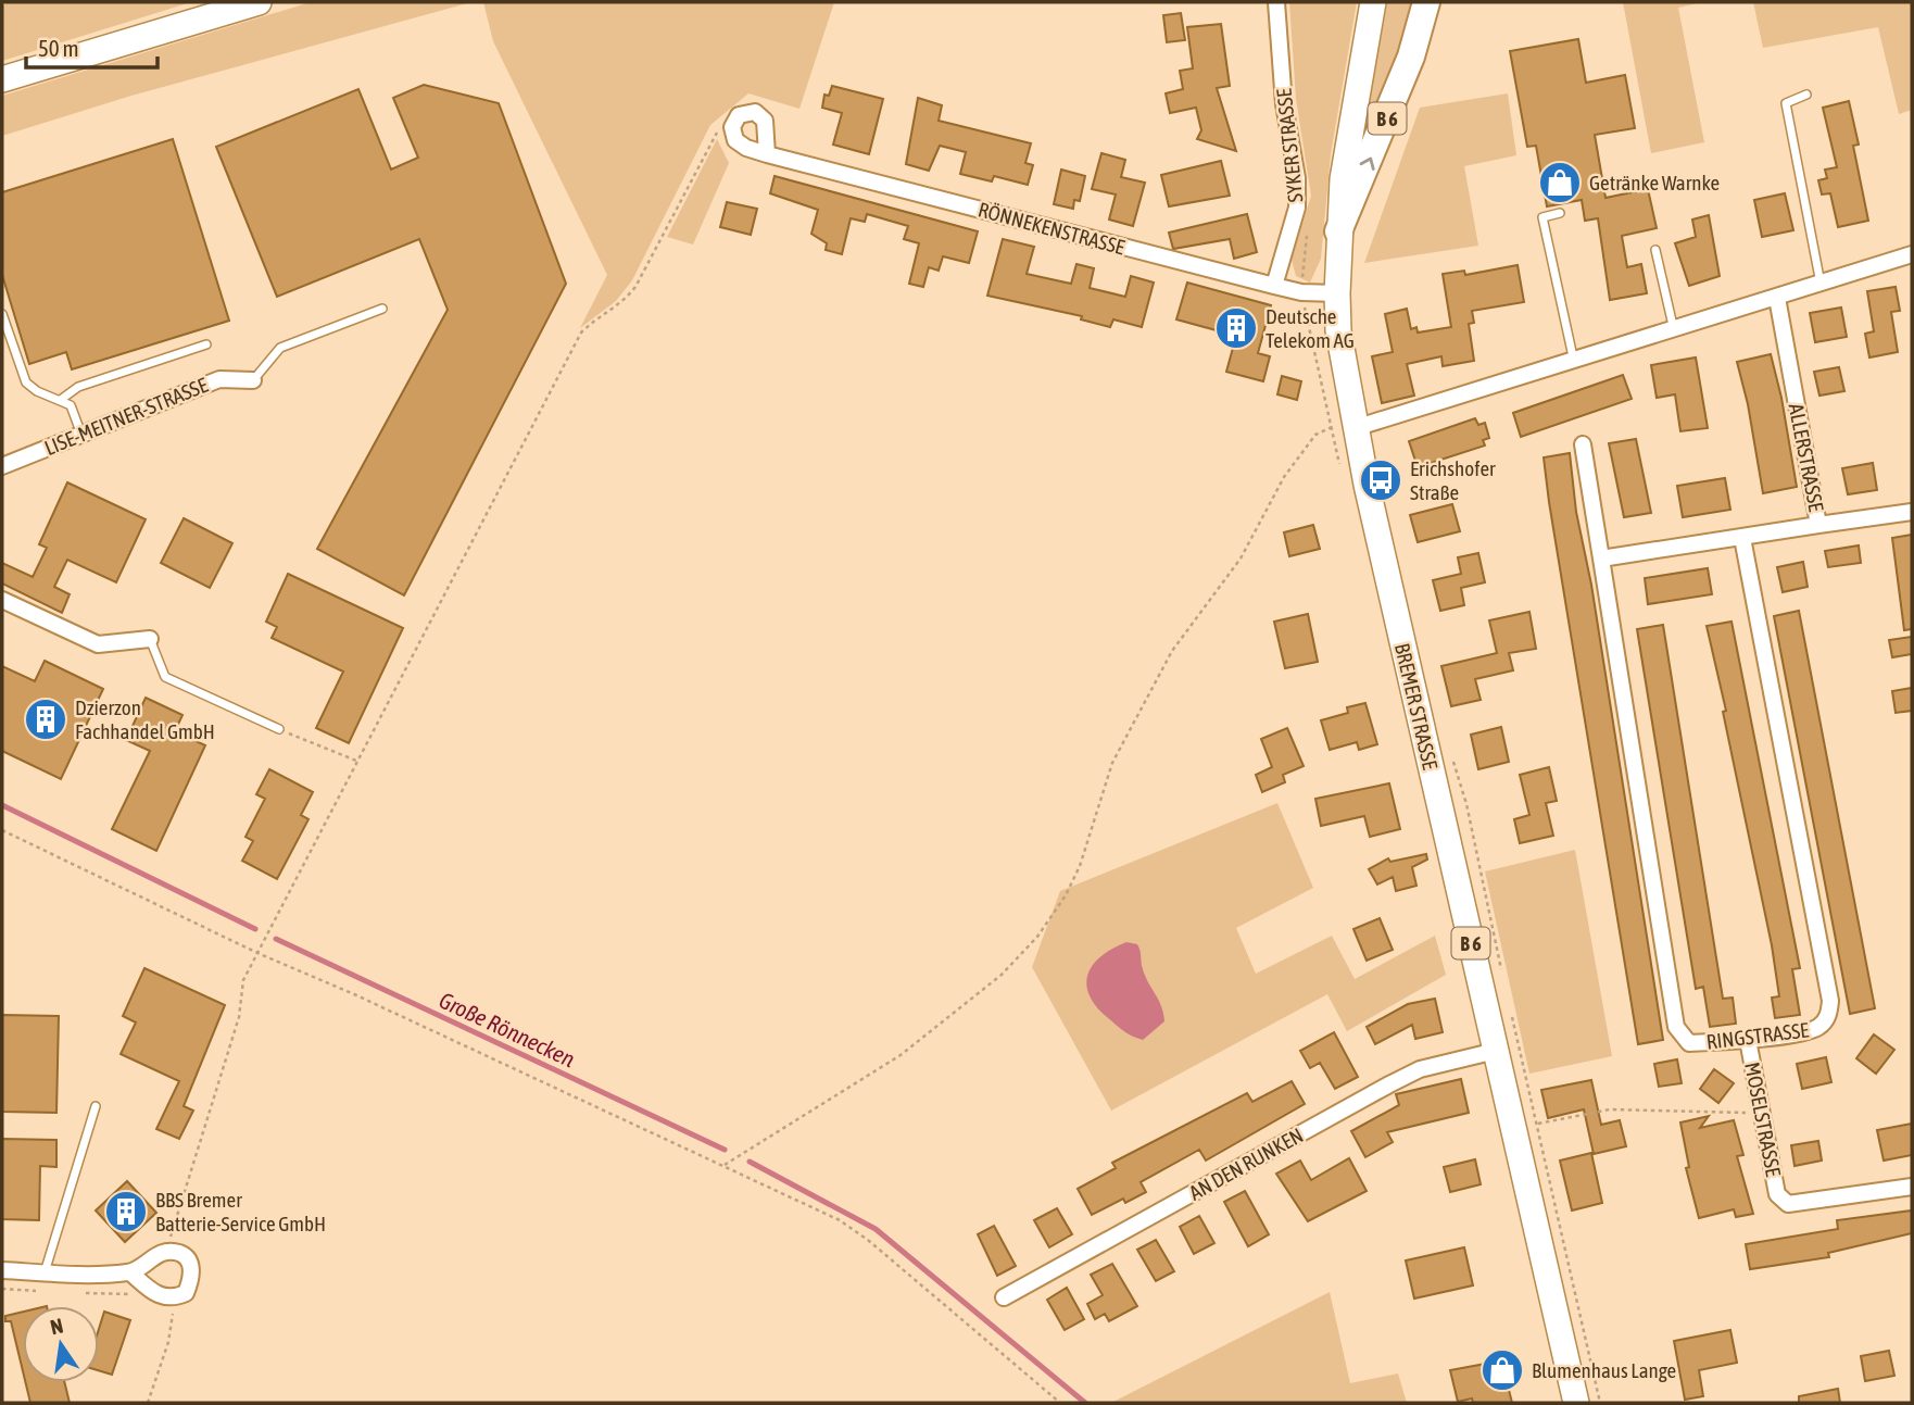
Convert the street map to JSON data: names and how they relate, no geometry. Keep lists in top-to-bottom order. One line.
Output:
{"streets":{"highway":["B 6"],"main road":["BREMER STRASSE"],"street":["SYKER STRASSE","RÖNNEKENSTRASSE","LISE-MEITNER-STRASSE","ALLERSTRASSE","RINGSTRASSE","MOSELSTRASSE","AN DEN RUNKEN"]},"crossings":[["B 6","BREMER STRASSE"],["SYKER STRASSE","RÖNNEKENSTRASSE"],["RÖNNEKENSTRASSE","BREMER STRASSE"],["BREMER STRASSE","AN DEN RUNKEN"],["RINGSTRASSE","MOSELSTRASSE"]],"water":["Große Rönnecken"],"places":{"shop":["Getränke Warnke","Blumenhaus Lange"],"building":["Deutsche Telekom AG","Dzierzon Fachhandel GmbH","BBS Bremer Batterie-Service GmbH"],"bus stop":["Erichshofer Straße"]},"scale_bar":"50 m","north":"top"}
